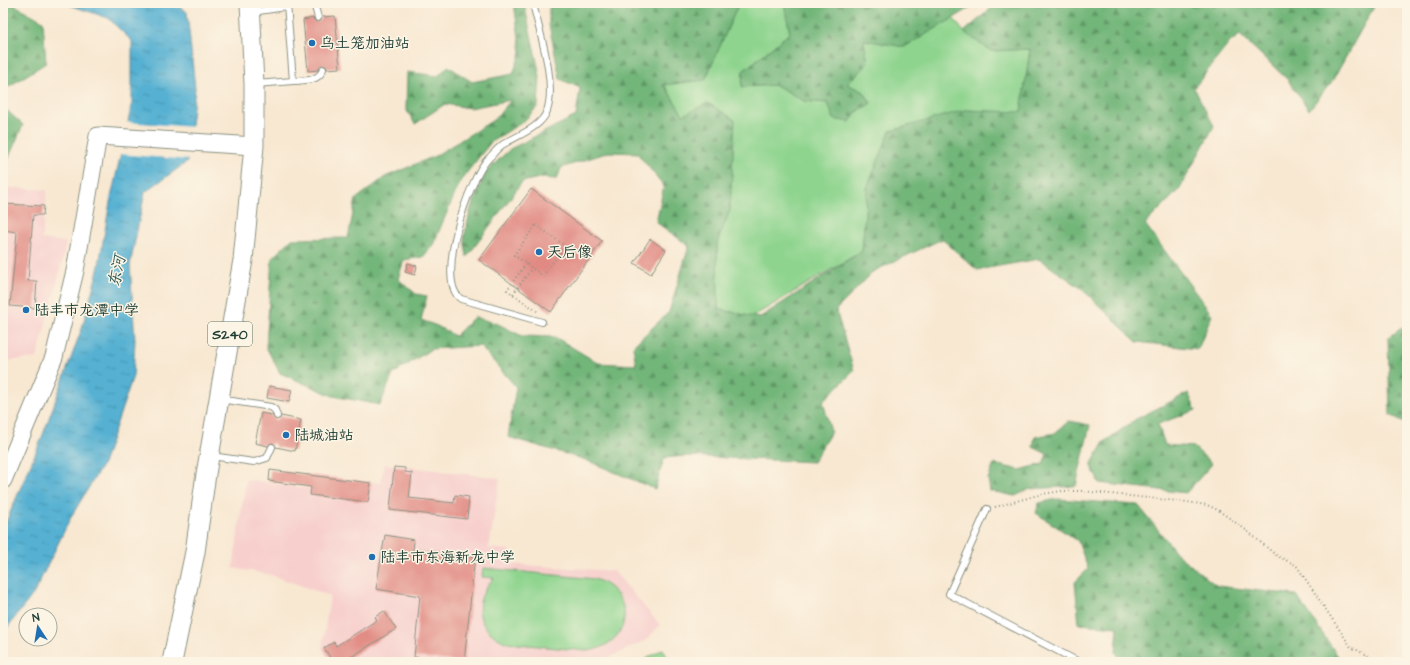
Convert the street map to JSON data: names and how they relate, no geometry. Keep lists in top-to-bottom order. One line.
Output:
{"streets":{"main road":["S240"]},"water":["东河"],"places":["乌土笼加油站","天后像","陆丰市龙潭中学","陆城油站","陆丰市东海新龙中学"],"north":"top"}
